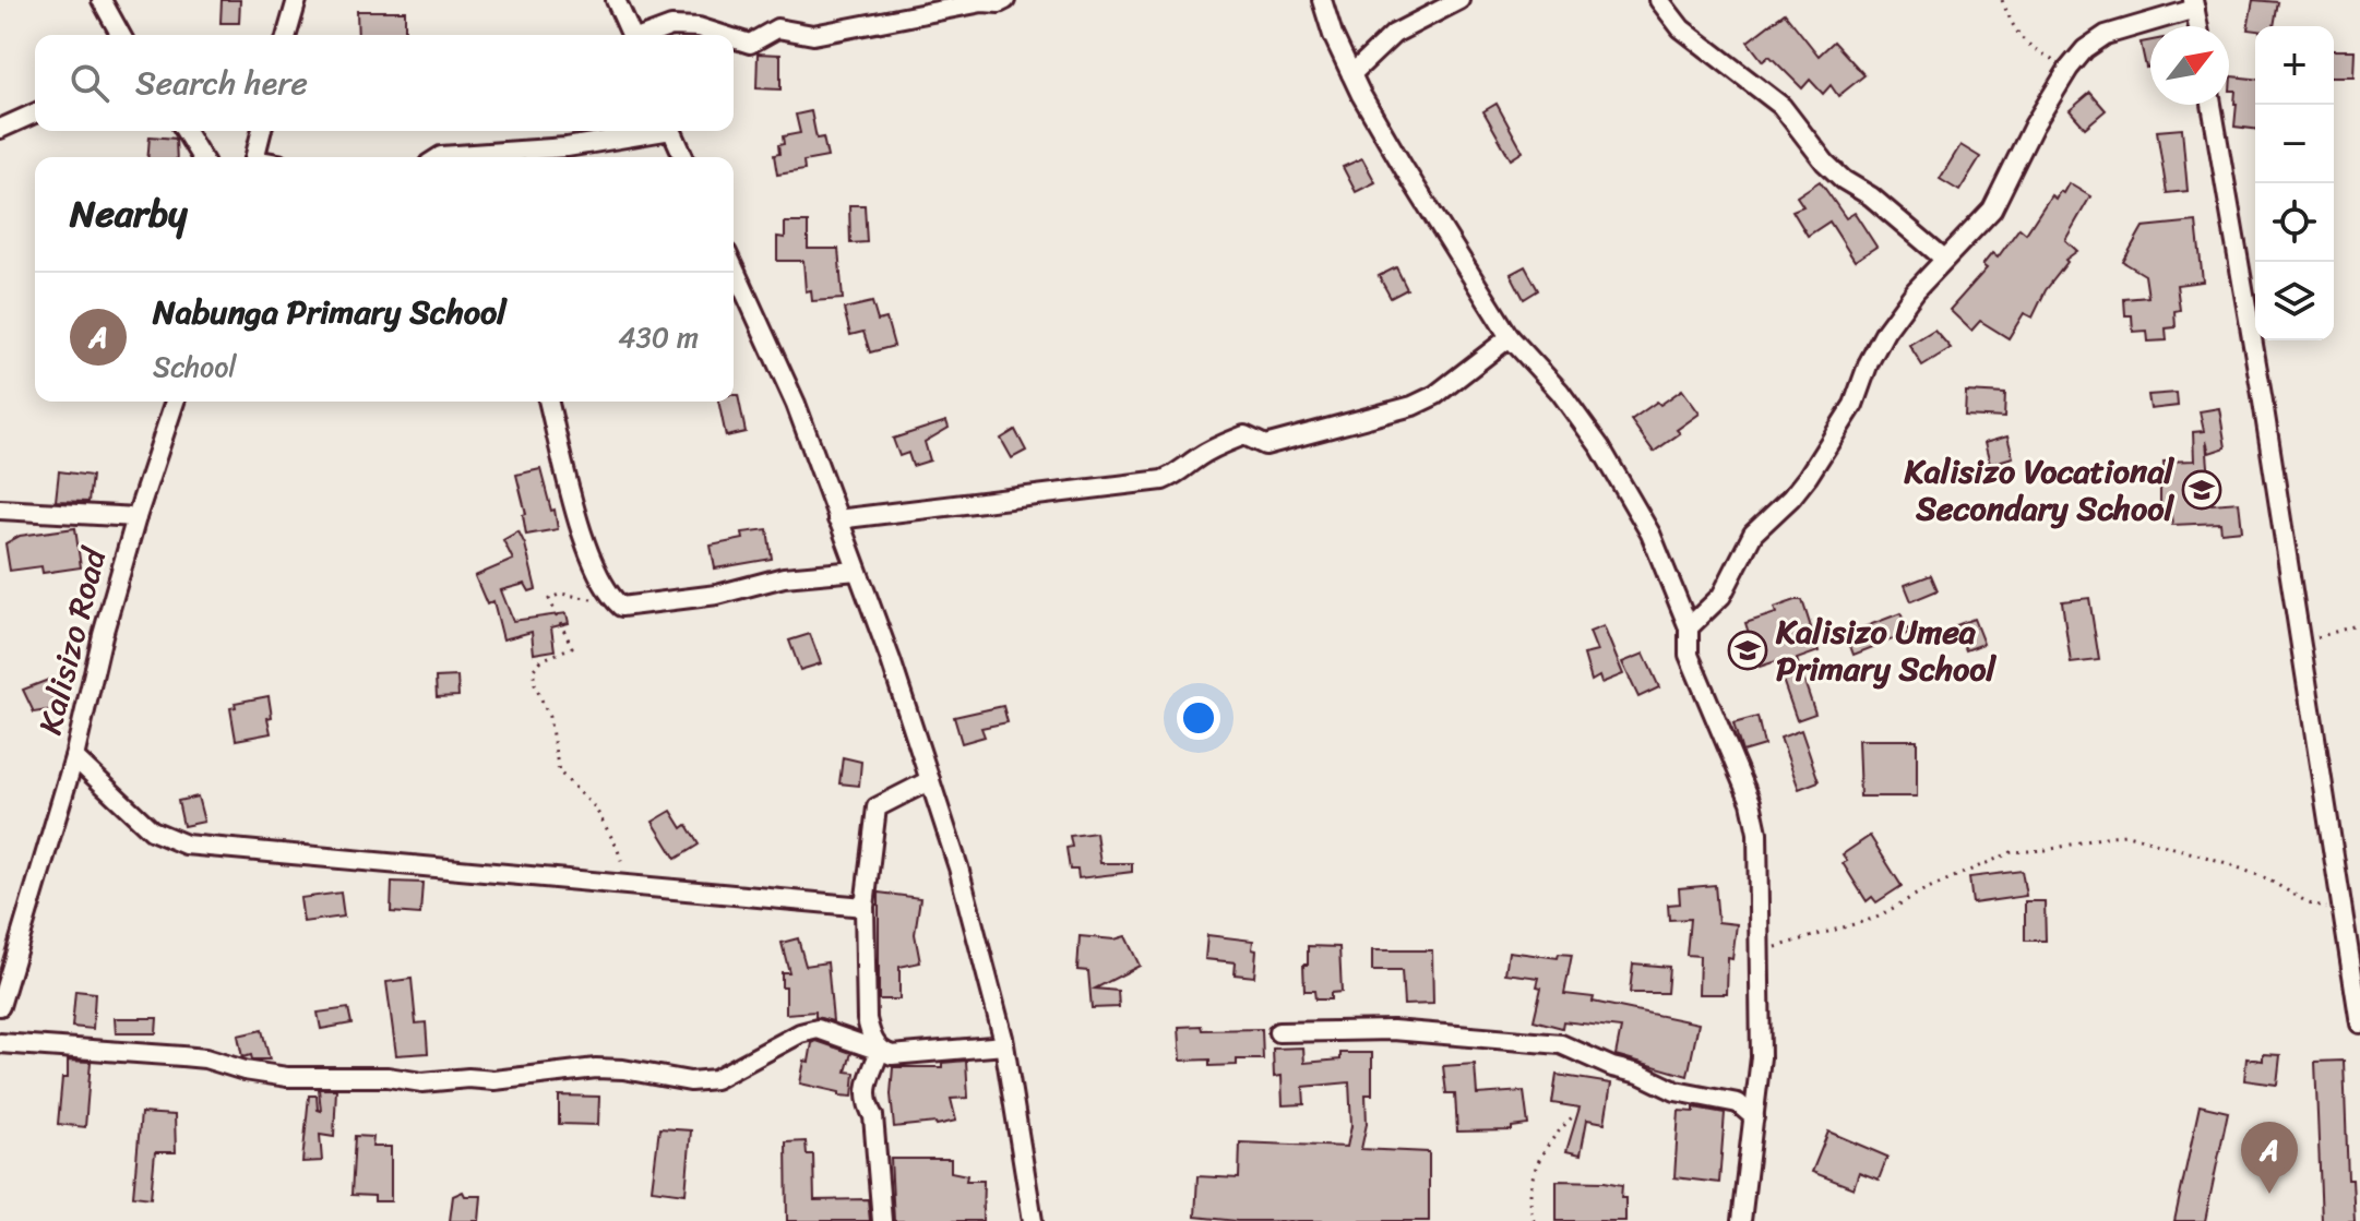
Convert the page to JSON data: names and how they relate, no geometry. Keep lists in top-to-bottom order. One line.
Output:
{"streets":{"street":["Kalisizo Road"]},"places":{"school or university":["Kalisizo Vocational Secondary School","Kalisizo Umea Primary School"]},"north":"top right","page":{"map_buttons":["+","−"],"search":"Search here","heading":"Nearby","list":[{"mark":"A","name":"Nabunga Primary School","note":"School","value":"430 m"}],"pins":"A"}}
